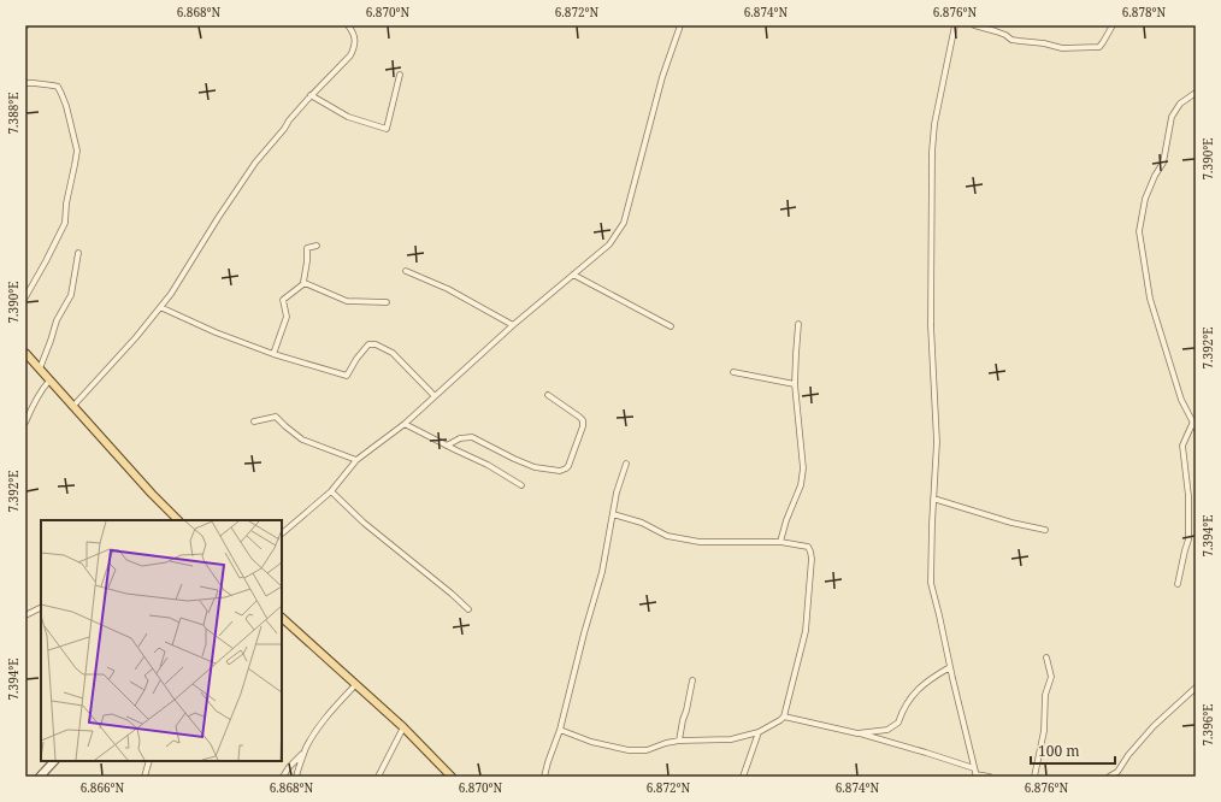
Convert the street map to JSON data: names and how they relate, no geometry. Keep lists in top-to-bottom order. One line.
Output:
{"scale_bar":"100 m","coordinates":["6.868°N","6.870°N","6.872°N","6.874°N","6.876°N","6.878°N","7.388°E","7.390°E","7.392°E","7.394°E","7.396°E","6.866°N"]}
